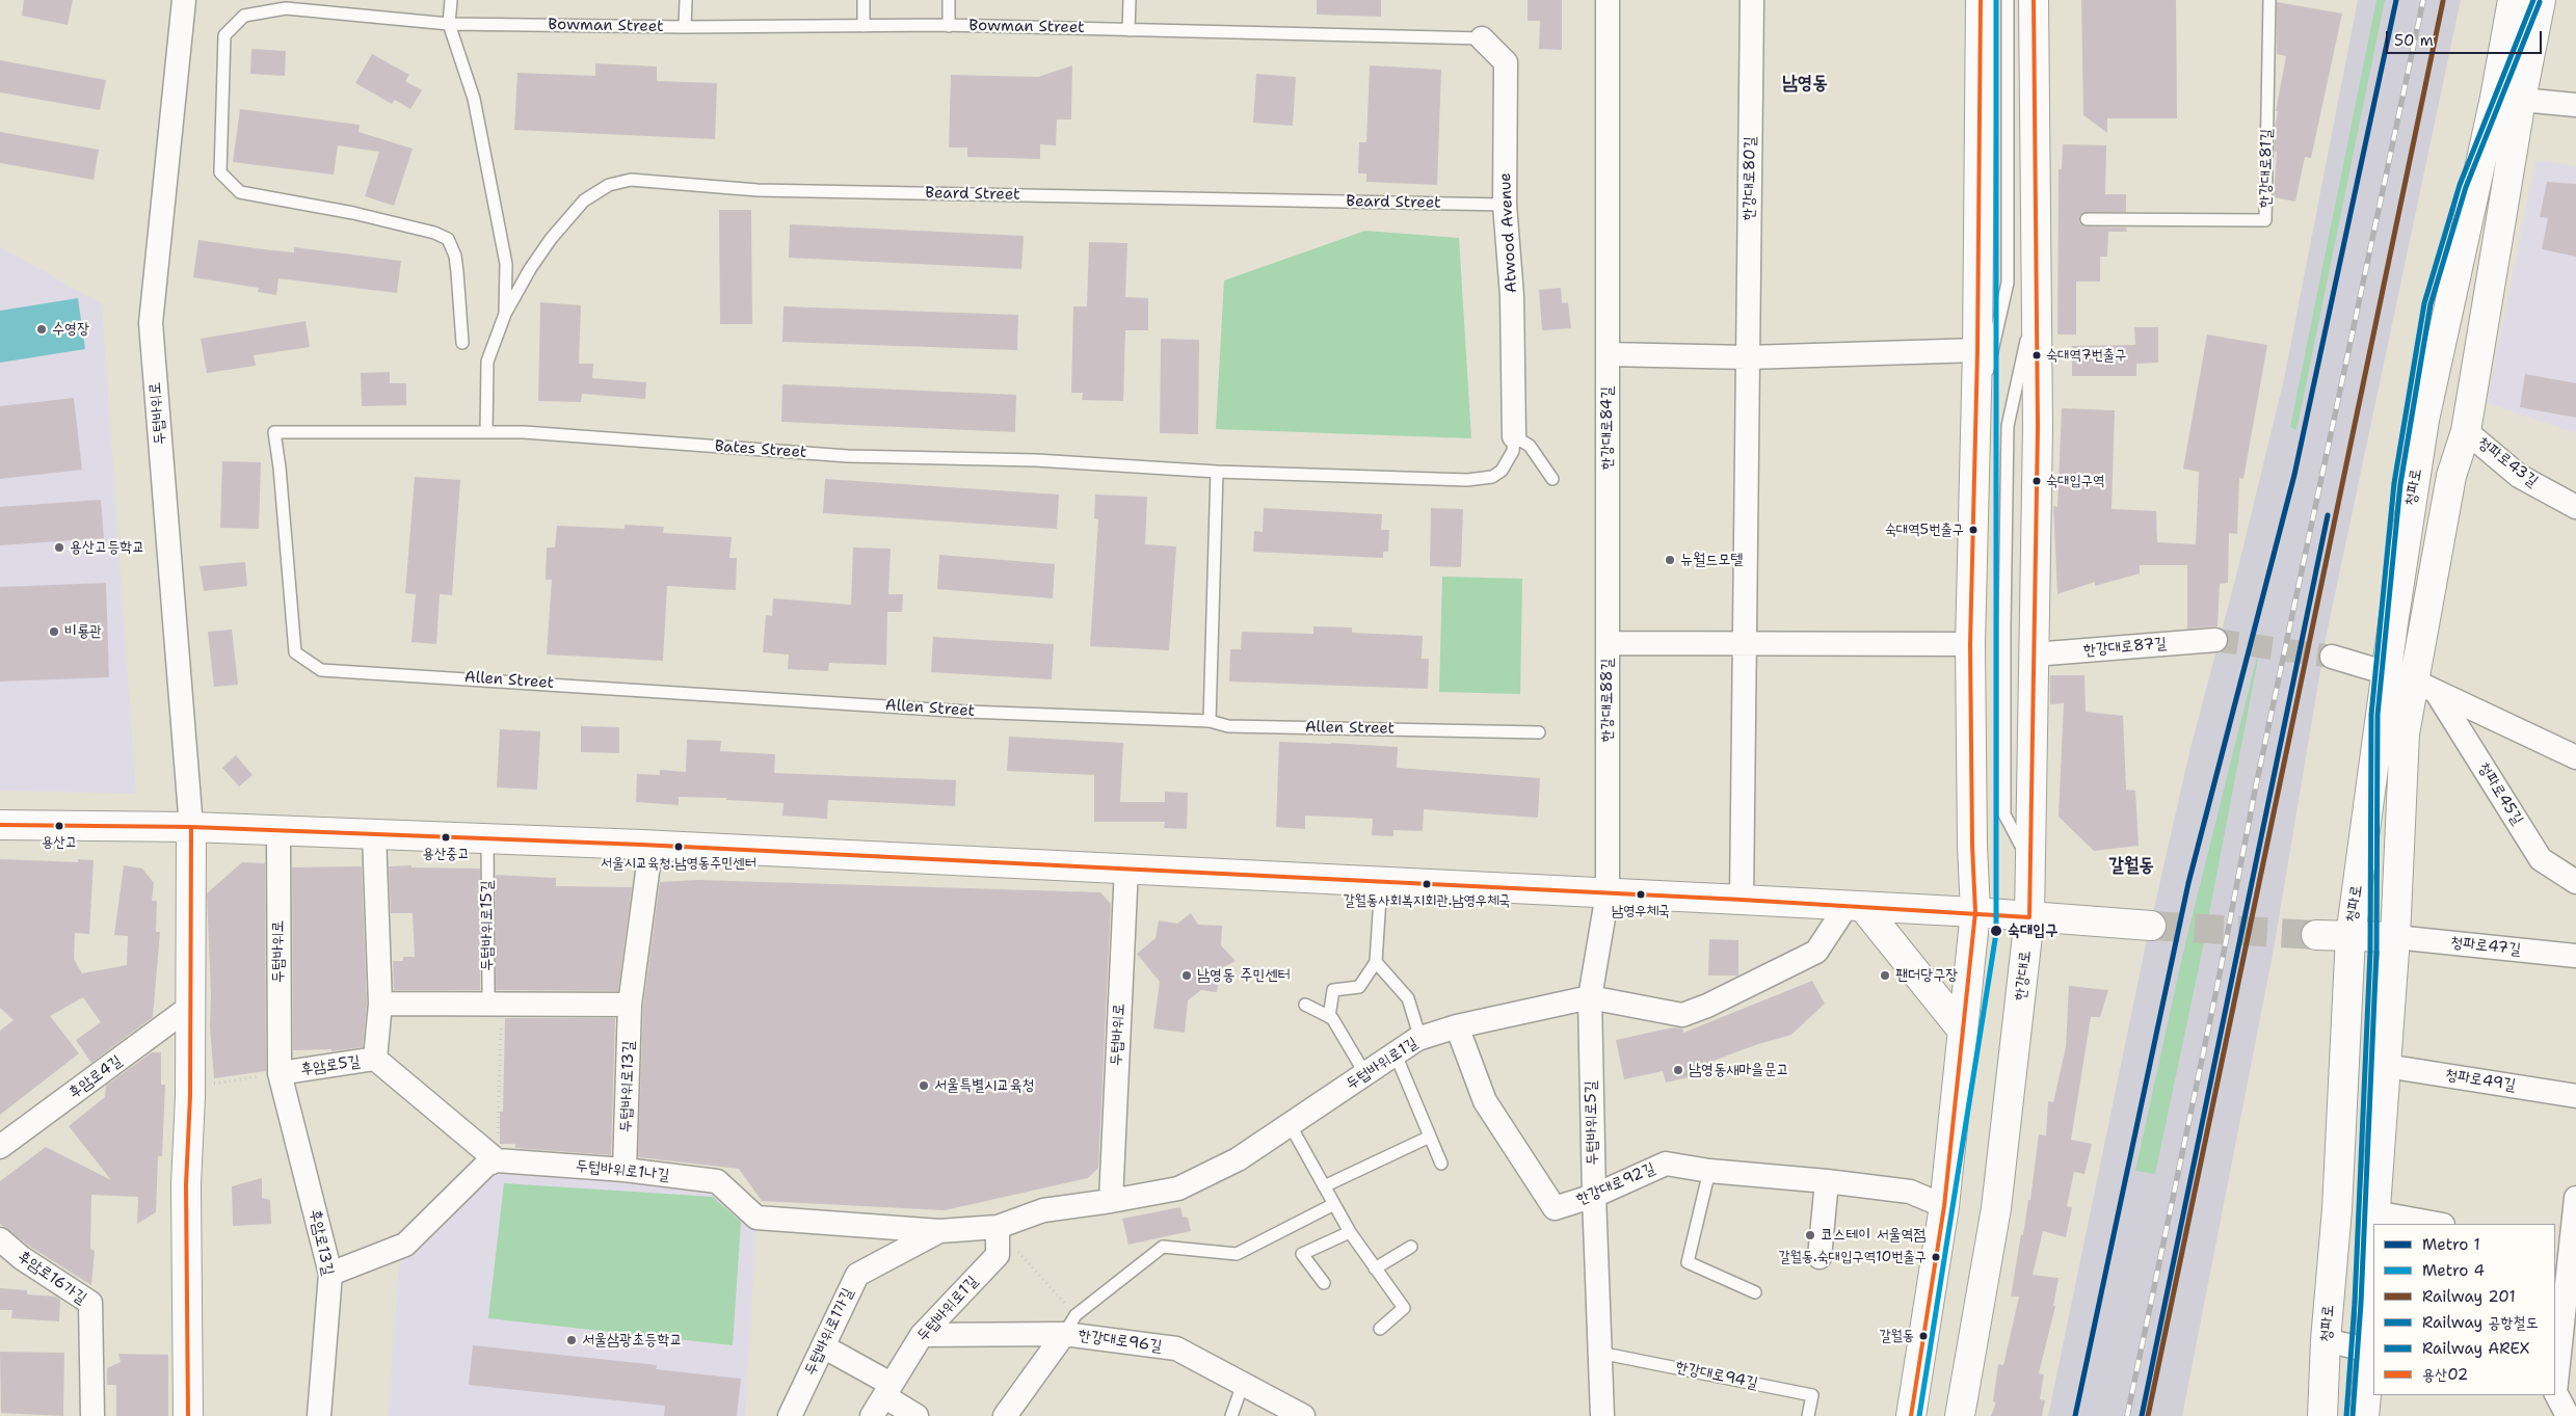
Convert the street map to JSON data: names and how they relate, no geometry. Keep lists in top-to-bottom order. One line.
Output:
{"streets":{"main road":["청파로","한강대로"],"street":["한강대로80길","Atwood Avenue","두텁바위로","한강대로84길","청파로43길","한강대로87길","한강대로88길","청파로45길","청파로47길","두텁바위로1길","후암로5길","후암로4길","청파로49길","두텁바위로13길","두텁바위로5길","두텁바위로1나길","한강대로92길","후암로13길","후암로16가길","두텁바위로1가길","한강대로96길"],"lane":["Bowman Street","한강대로81길","Beard Street","Bates Street","Allen Street","두텁바위로15길","한강대로94길"]},"crossings":[["Bowman Street","Atwood Avenue"],["Beard Street","Atwood Avenue"],["Atwood Avenue","Bates Street"],["두텁바위로","두텁바위로1길"],["두텁바위로","후암로5길"],["두텁바위로","후암로13길"],["한강대로84길","한강대로88길"],["Bates Street","Allen Street"],["한강대로87길","한강대로"],["한강대로88길","두텁바위로5길"],["두텁바위로1길","두텁바위로5길"],["두텁바위로1길","두텁바위로1나길"],["두텁바위로1길","한강대로92길"],["두텁바위로1길","두텁바위로1가길"],["두텁바위로1길","한강대로96길"],["후암로5길","두텁바위로1나길"],["후암로5길","후암로13길"],["두텁바위로13길","두텁바위로1나길"],["두텁바위로5길","한강대로92길"],["두텁바위로5길","한강대로94길"],["두텁바위로1나길","두텁바위로1가길"]],"districts":["남영동","갈월동"],"places":["수영장","숙대역7번출구","숙대입구역","숙대역5번출구","용산고등학교","뉴월드모텔","비룡관","용산고","용산중고","서울시교육청.남영동주민센터","갈월동사회복지회관.남영우체국","남영우체국","숙대입구","남영동 주민센터","팬더당구장","남영동새마을문고","서울특별시교육청","코스테이 서울역점","갈월동.숙대입구역10번출구","갈월동","서울삼광초등학교"],"lines":["metro line 1","metro line 4","rail line 공항철도","transit line 용산02","rail line 201","rail line AREX"],"legend":["Metro 1","Metro 4","Railway 201","Railway 공항철도","Railway AREX","용산02"],"scale_bar":"50 m"}
